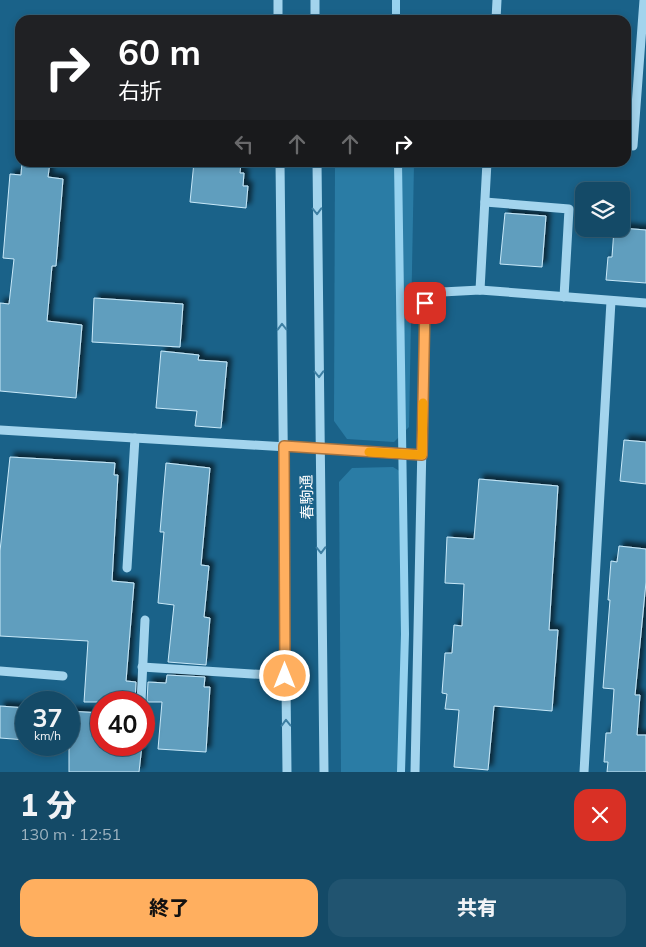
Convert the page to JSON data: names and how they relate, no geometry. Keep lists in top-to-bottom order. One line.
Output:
{"streets":{"street":["春駒通"]},"page":{"turn":["60 m","右折"],"speed":"37 km/h","limit":"40","heading":["1 分","130 m · 12:51"],"buttons":["終了","共有"]}}
